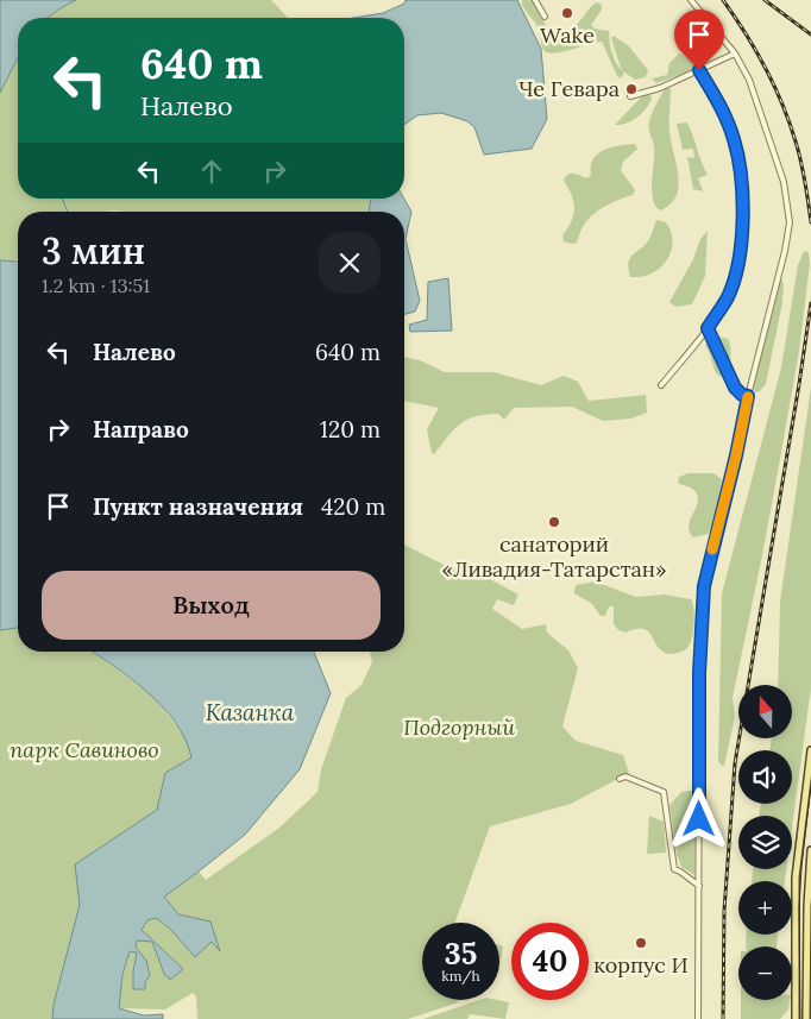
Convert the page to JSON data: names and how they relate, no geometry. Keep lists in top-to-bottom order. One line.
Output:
{"water":["Казанка"],"parks":["Подгорный","парк Савиново"],"places":["Wake","Че Гевара","санаторий «Ливадия-Татарстан»","корпус И"],"north":"top","page":{"turn":["640 m","Налево"],"heading":["3 мин","1.2 km · 13:51"],"list":[{"name":"Налево","value":"640 m"},{"name":"Направо","value":"120 m"},{"name":"Пункт назначения","value":"420 m"}],"buttons":"Выход","map_buttons":["+","−"],"speed":"35 km/h","limit":"40"}}
